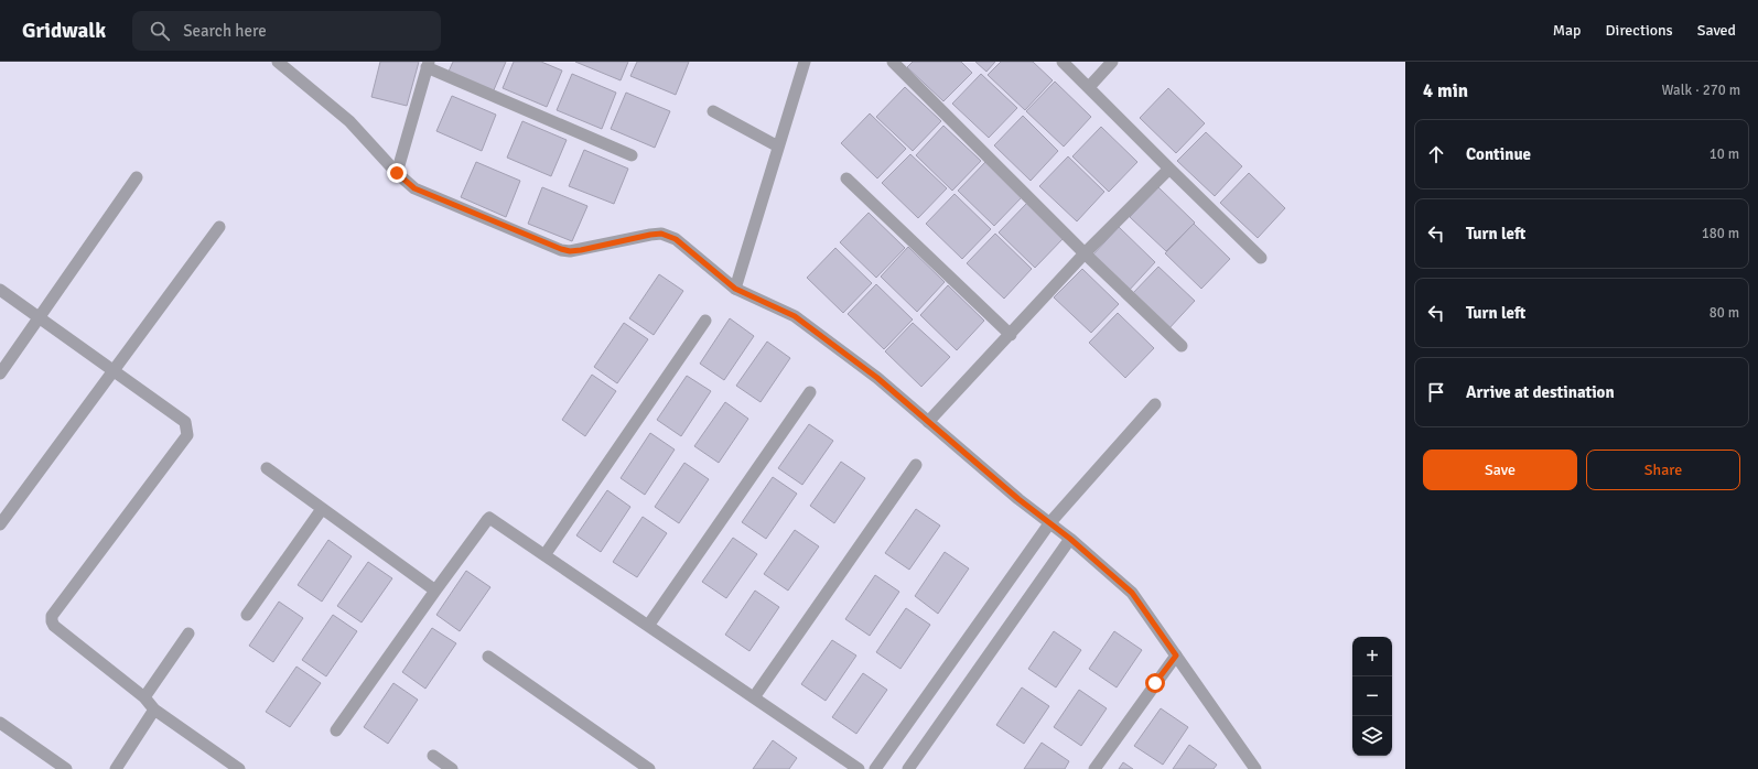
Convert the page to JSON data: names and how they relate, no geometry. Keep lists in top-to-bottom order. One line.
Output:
{"page":{"header":"Gridwalk","search":"Search here","nav":["Map","Directions","Saved"],"heading":["4 min","Walk · 270 m"],"list":[["Continue","10 m"],["Turn left","180 m"],["Turn left","80 m"],"Arrive at destination"],"buttons":["Save","Share"],"map_buttons":["+","−"]}}
